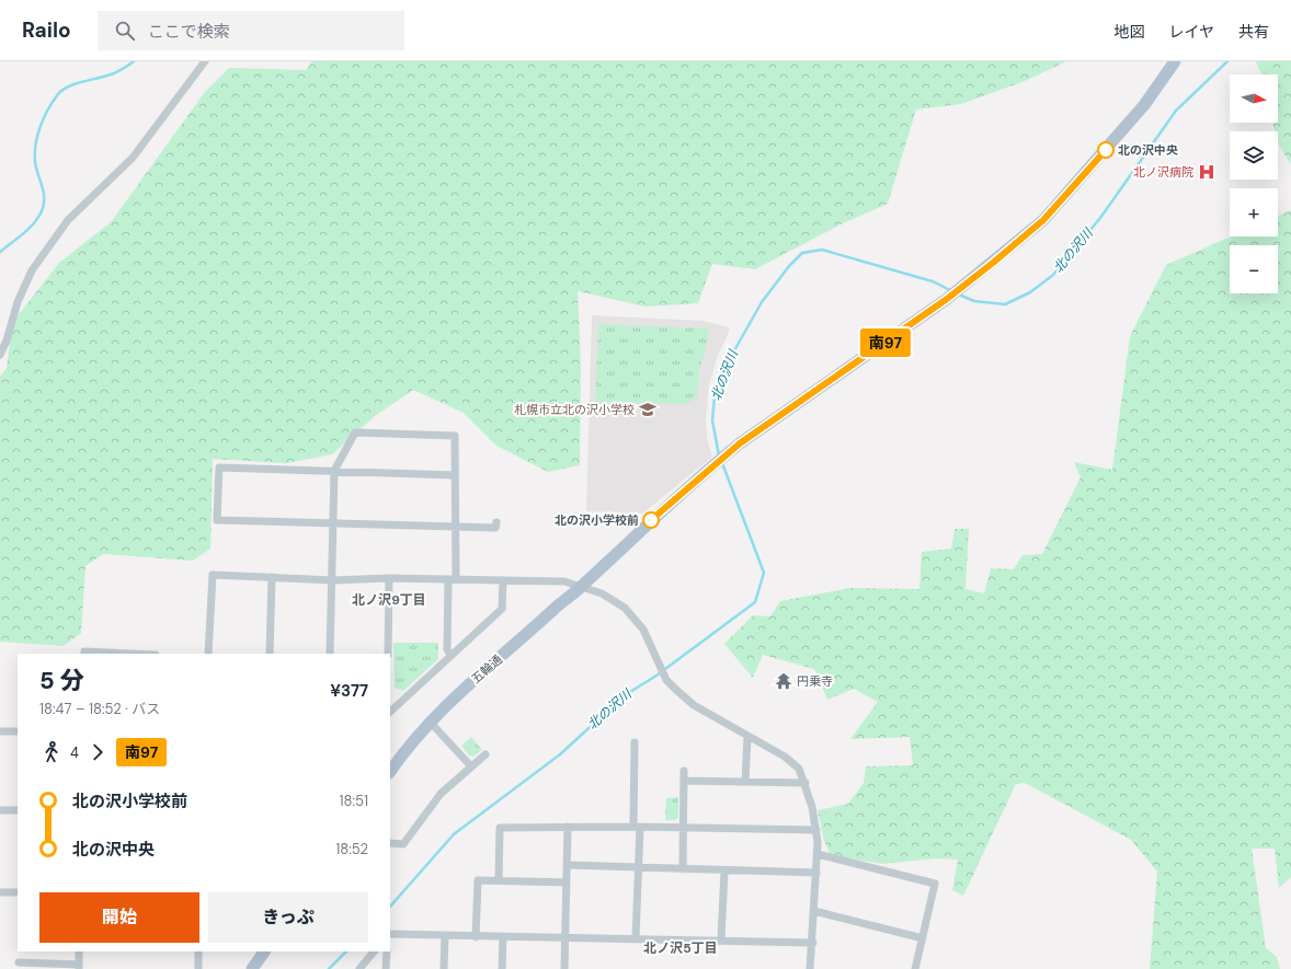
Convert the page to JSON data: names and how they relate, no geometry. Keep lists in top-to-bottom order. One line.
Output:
{"streets":{"main road":["五輪通"]},"districts":["北ノ沢9丁目","北ノ沢5丁目"],"water":["北の沢川"],"places":{"other":["北の沢中央","北の沢小学校前"],"hospital":["北ノ沢病院"],"school or university":["札幌市立北の沢小学校"],"temple":["円乗寺"]},"lines":["bus line 南97"],"north":"right","page":{"header":"Railo","search":"ここで検索","nav":["地図","レイヤ","共有"],"on_map":"南97","map_buttons":["+","−"],"heading":["5 分","18:47 – 18:52 · バス","¥377"],"legs":["4","南97"],"list":[{"name":"北の沢小学校前","value":"18:51"},{"name":"北の沢中央","value":"18:52"}],"buttons":["開始","きっぷ"]}}
